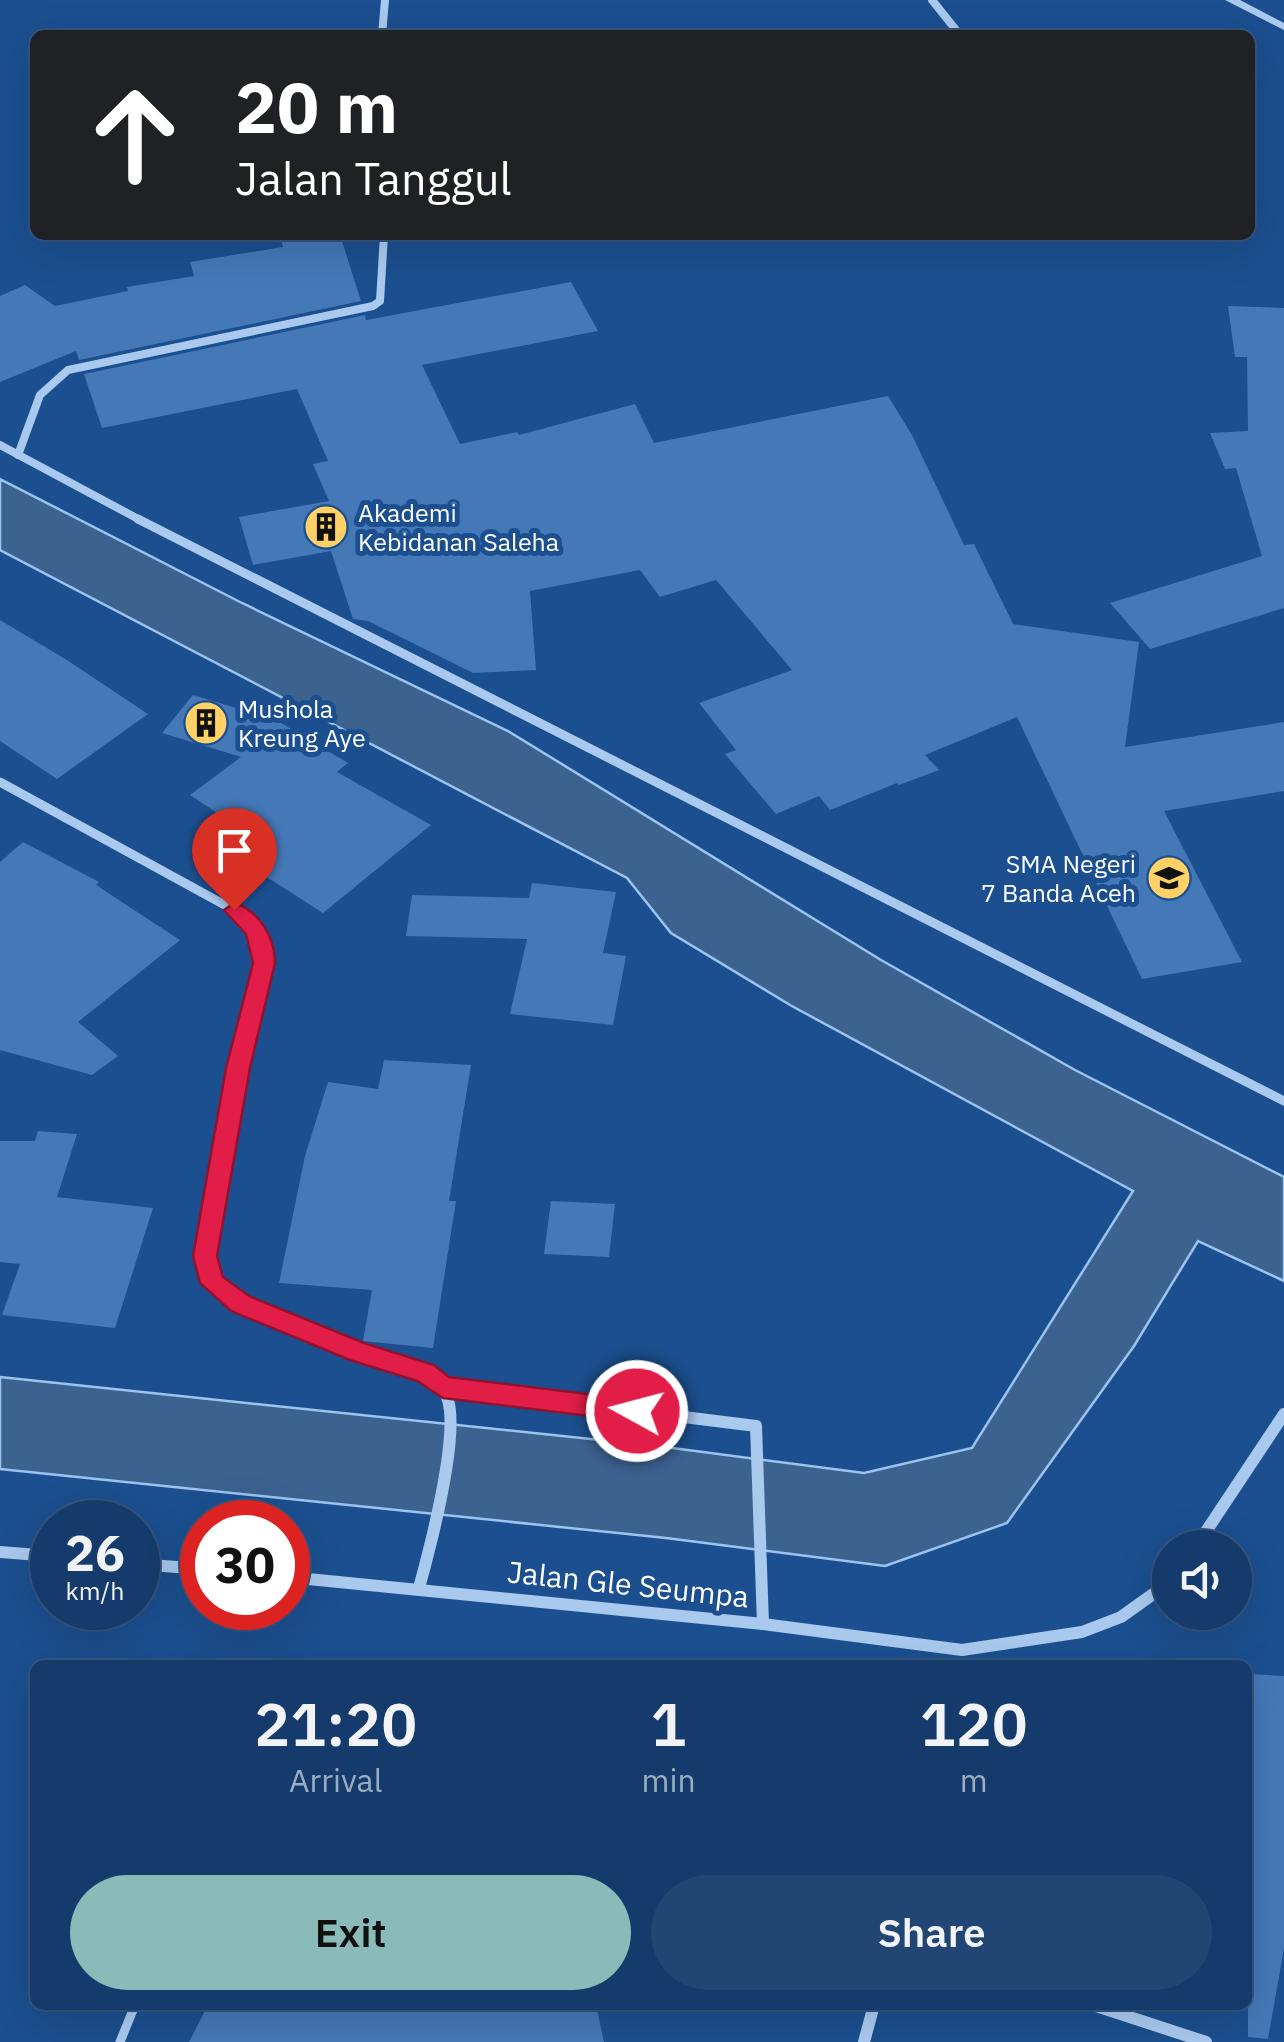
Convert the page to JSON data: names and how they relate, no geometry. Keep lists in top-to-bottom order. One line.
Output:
{"streets":{"street":["Jalan Gle Seumpa"]},"places":{"building":["Akademi Kebidanan Saleha","Mushola Kreung Aye"],"school or university":["SMA Negeri 7 Banda Aceh"]},"page":{"turn":["20 m","Jalan Tanggul"],"speed":"26 km/h","limit":"30","eta":["21:20","Arrival","1","min","120","m"],"buttons":["Exit","Share"]}}
